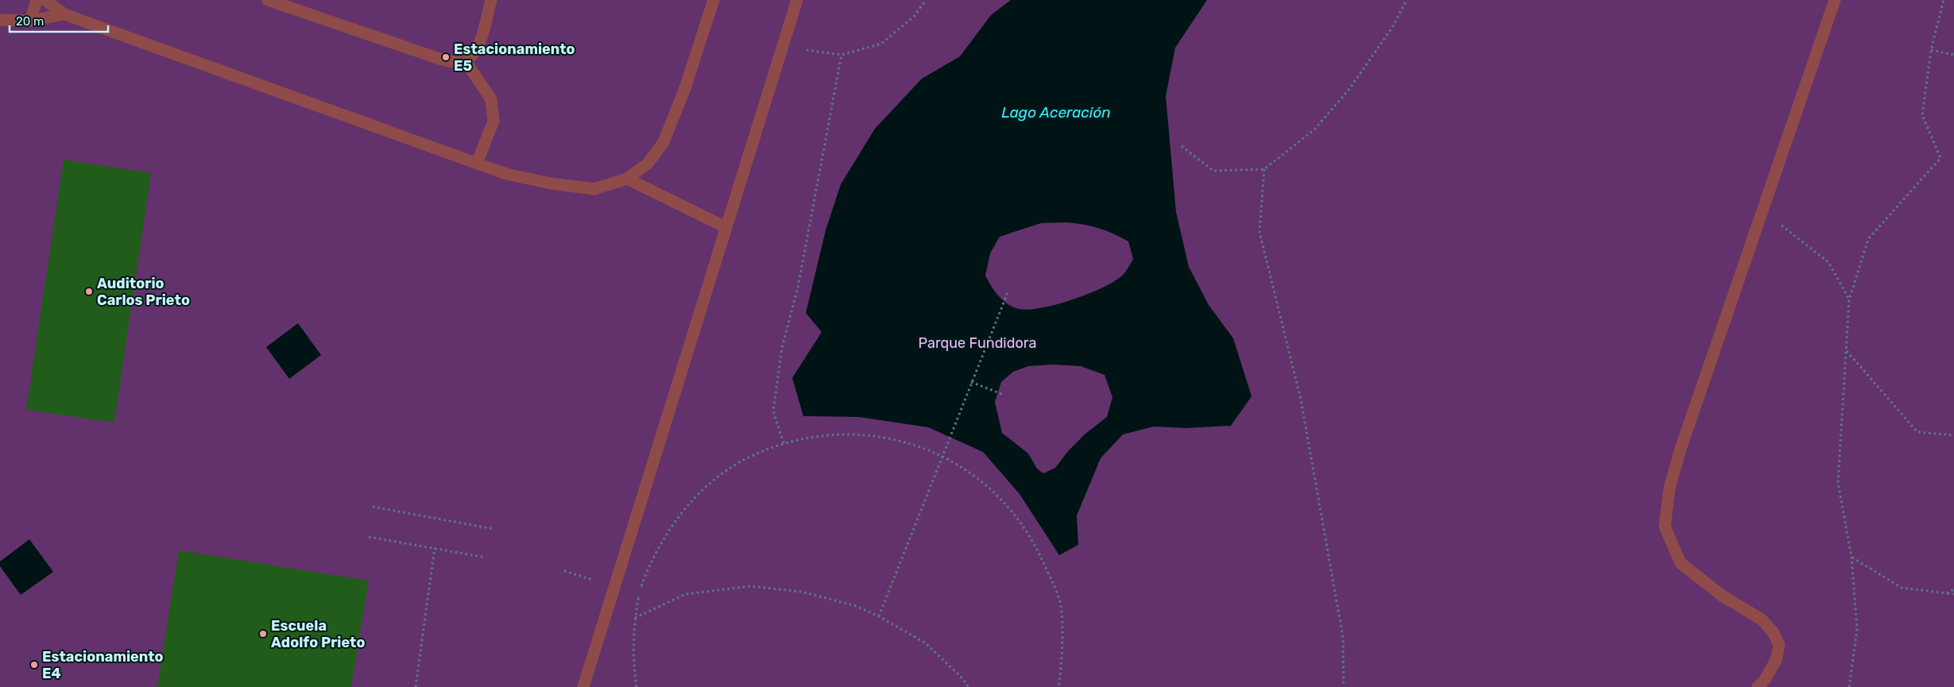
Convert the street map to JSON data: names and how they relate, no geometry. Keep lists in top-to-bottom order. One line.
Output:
{"water":["Lago Aceración"],"parks":["Parque Fundidora"],"places":["Estacionamiento E5","Auditorio Carlos Prieto","Escuela Adolfo Prieto","Estacionamiento E4"],"scale_bar":"20 m"}
